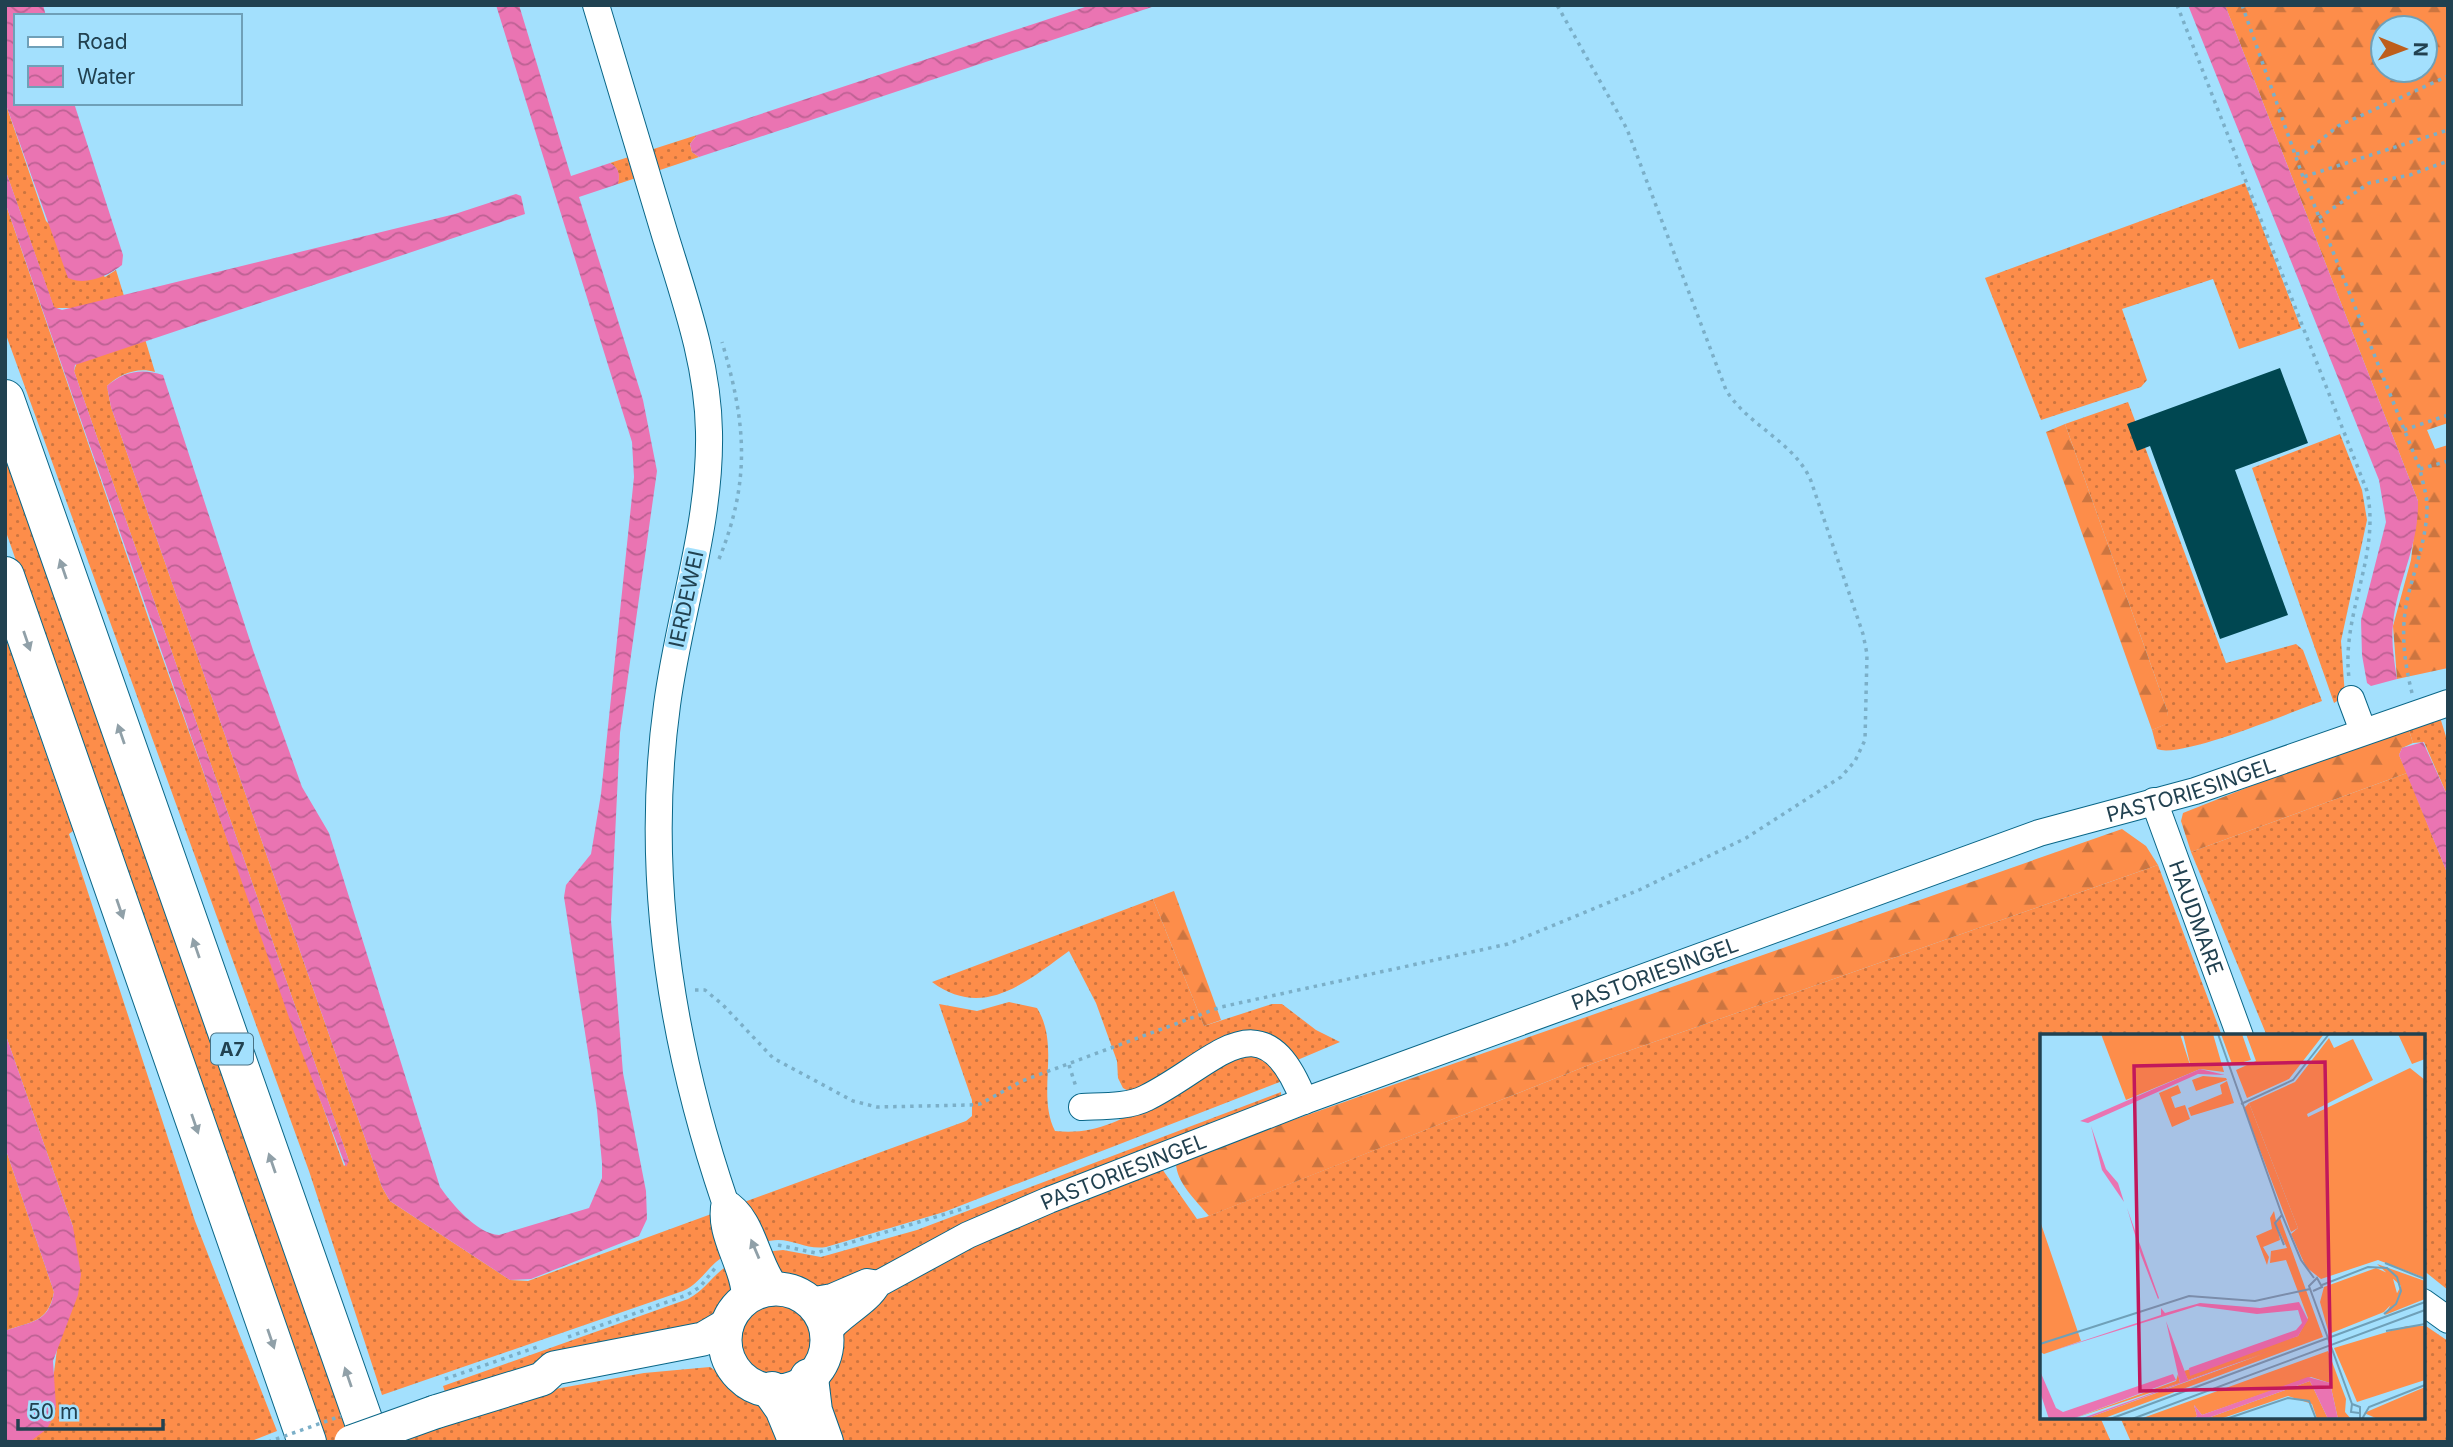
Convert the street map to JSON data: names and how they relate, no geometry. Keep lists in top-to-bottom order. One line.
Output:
{"streets":{"highway":["A7"],"street":["IERDEWEI","PASTORIESINGEL","HAUDMARE"]},"crossings":[["IERDEWEI","PASTORIESINGEL"],["PASTORIESINGEL","HAUDMARE"]],"legend":["Road","Water"],"scale_bar":"50 m","north":"right"}
